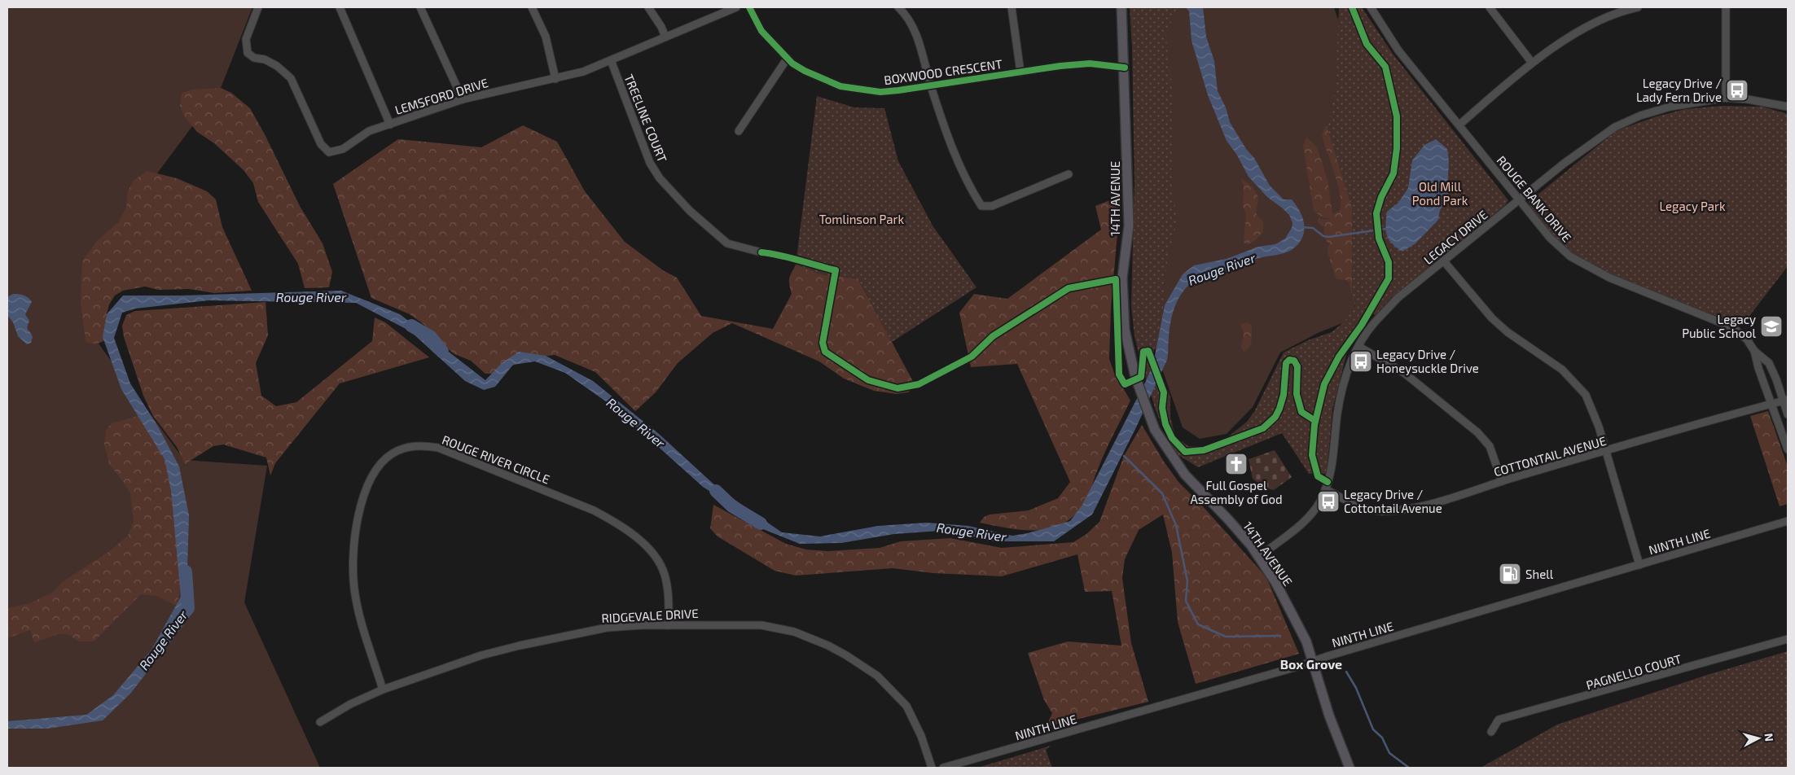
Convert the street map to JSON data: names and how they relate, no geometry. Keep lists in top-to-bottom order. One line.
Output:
{"streets":{"main road":["14TH AVENUE"],"street":["BOXWOOD CRESCENT","LEMSFORD DRIVE","TREELINE COURT","ROUGE BANK DRIVE","LEGACY DRIVE","COTTONTAIL AVENUE","ROUGE RIVER CIRCLE","NINTH LINE","RIDGEVALE DRIVE","PAGNELLO COURT"]},"crossings":[["BOXWOOD CRESCENT","14TH AVENUE"],["LEMSFORD DRIVE","TREELINE COURT"],["14TH AVENUE","LEGACY DRIVE"],["14TH AVENUE","NINTH LINE"],["ROUGE BANK DRIVE","LEGACY DRIVE"],["ROUGE BANK DRIVE","COTTONTAIL AVENUE"],["LEGACY DRIVE","COTTONTAIL AVENUE"],["ROUGE RIVER CIRCLE","RIDGEVALE DRIVE"]],"districts":["Box Grove"],"water":["Rouge River"],"parks":["Old Mill Pond Park","Legacy Park","Tomlinson Park"],"places":{"bus stop":["Legacy Drive / Lady Fern Drive","Legacy Drive / Honeysuckle Drive","Legacy Drive / Cottontail Avenue"],"school or university":["Legacy Public School"],"church":["Full Gospel Assembly of God"],"fuel station":["Shell"]},"north":"right"}
